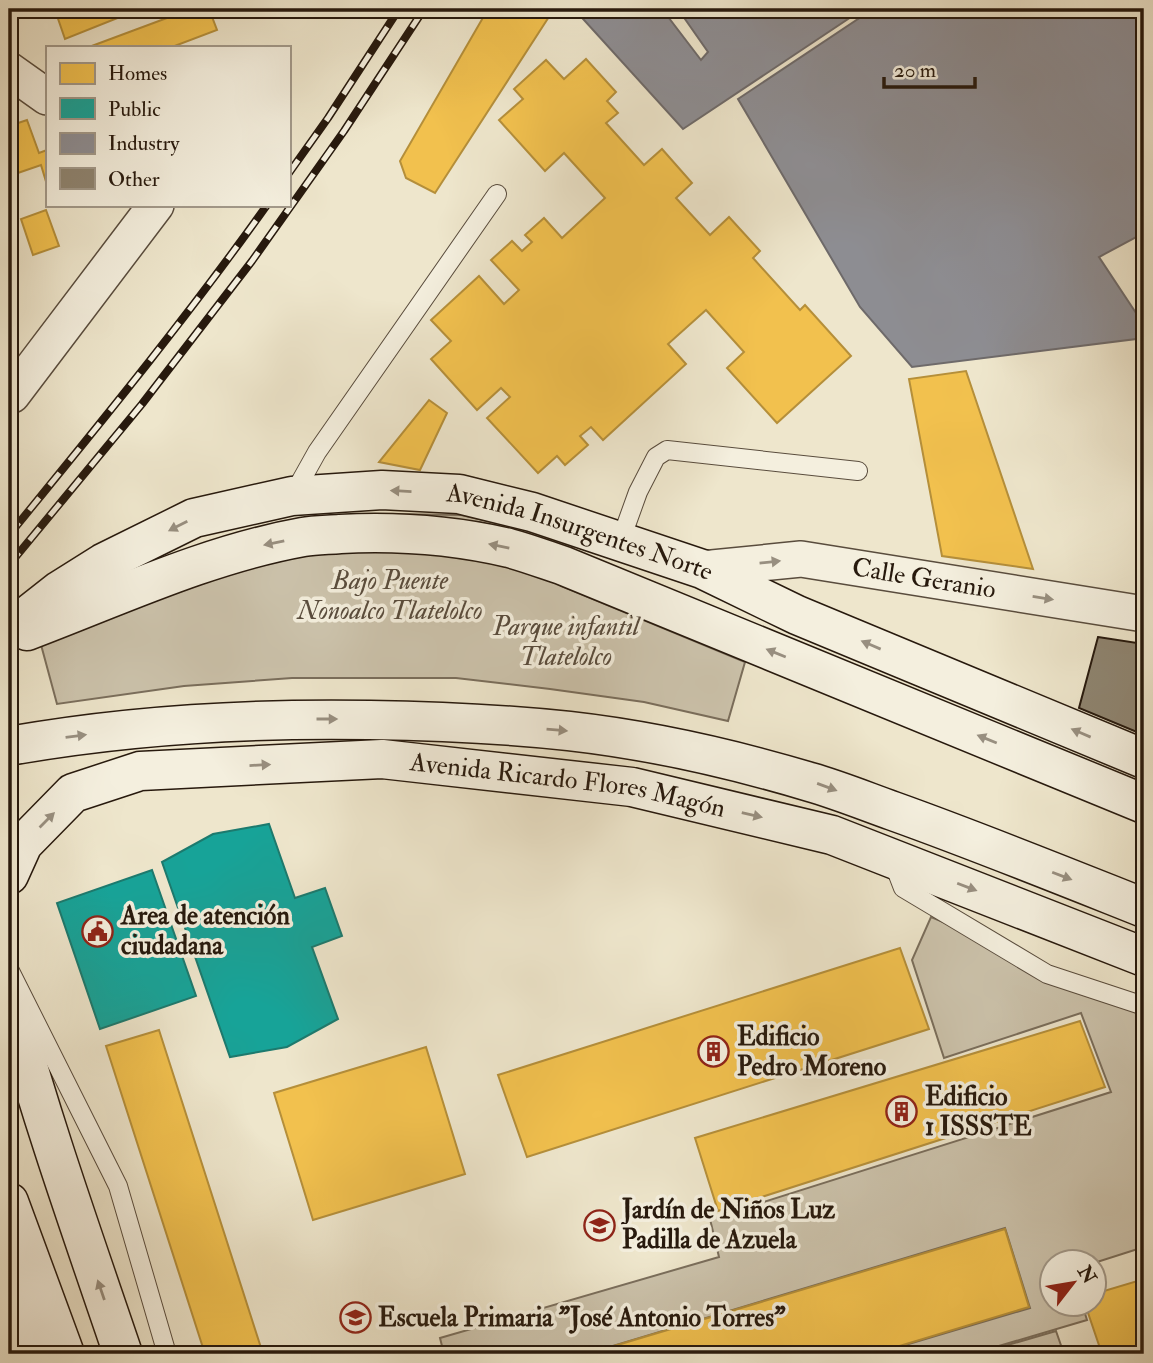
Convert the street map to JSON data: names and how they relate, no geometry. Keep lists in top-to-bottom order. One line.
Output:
{"streets":{"street":["Avenida Insurgentes Norte","Calle Geranio","Avenida Ricardo Flores Magón"]},"crossings":[["Avenida Insurgentes Norte","Calle Geranio"]],"parks":["Bajo Puente Nonoalco Tlatelolco","Parque infantil Tlatelolco"],"places":{"public building":["Area de atención ciudadana"],"building":["Edificio Pedro Moreno","Edificio 1 ISSSTE"],"school or university":["Jardín de Niños Luz Padilla de Azuela","Escuela Primaria \"José Antonio Torres\""]},"legend":["Homes","Public","Industry","Other"],"scale_bar":"20 m","north":"top right"}
